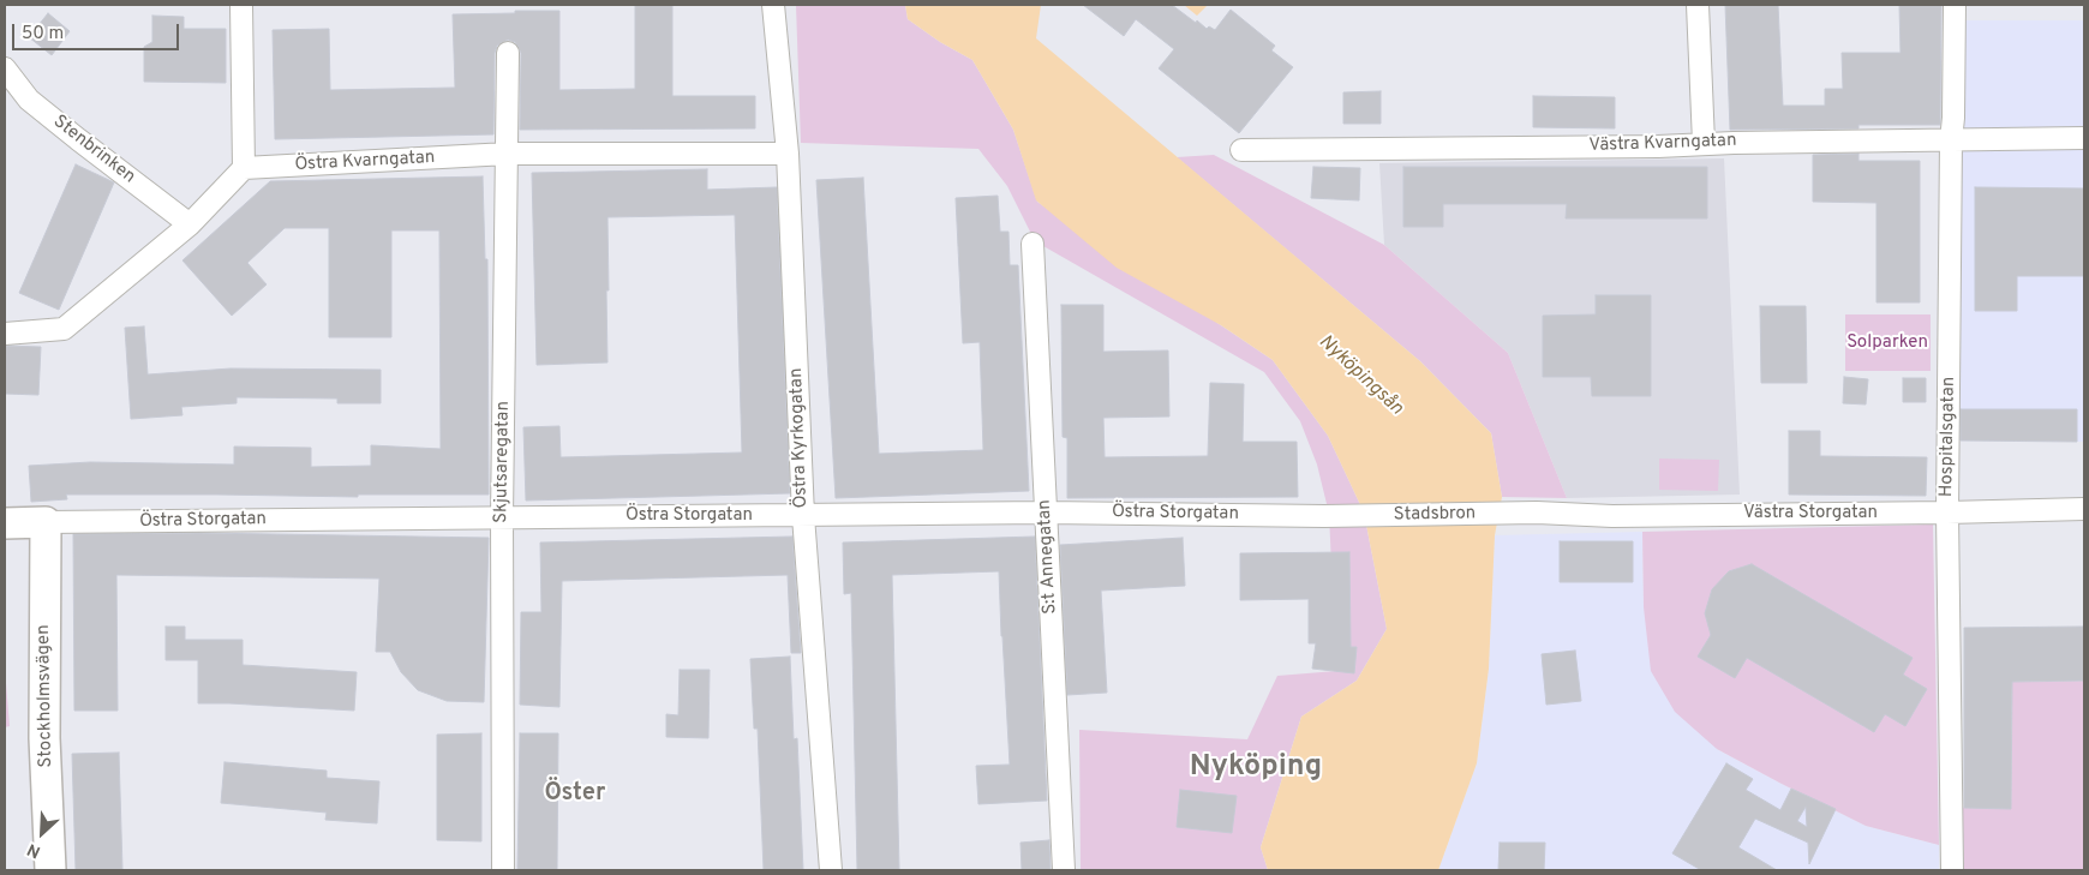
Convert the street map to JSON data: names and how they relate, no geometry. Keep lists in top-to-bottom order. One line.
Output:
{"streets":{"street":["Västra Kvarngatan","Stenbrinken","Östra Kvarngatan","Hospitalsgatan","Östra Kyrkogatan","Skjutsaregatan","Östra Storgatan","Västra Storgatan","Stadsbron","S:t Annegatan","Stockholmsvägen"]},"crossings":[["Västra Kvarngatan","Hospitalsgatan"],["Östra Kvarngatan","Östra Kyrkogatan"],["Östra Kvarngatan","Skjutsaregatan"],["Hospitalsgatan","Västra Storgatan"],["Östra Kyrkogatan","Östra Storgatan"],["Skjutsaregatan","Östra Storgatan"],["Östra Storgatan","Stadsbron"],["Östra Storgatan","S:t Annegatan"],["Östra Storgatan","Stockholmsvägen"],["Västra Storgatan","Stadsbron"]],"districts":["Nyköping","Öster"],"water":["Nyköpingsån"],"parks":["Solparken"],"scale_bar":"50 m","north":"bottom left"}
